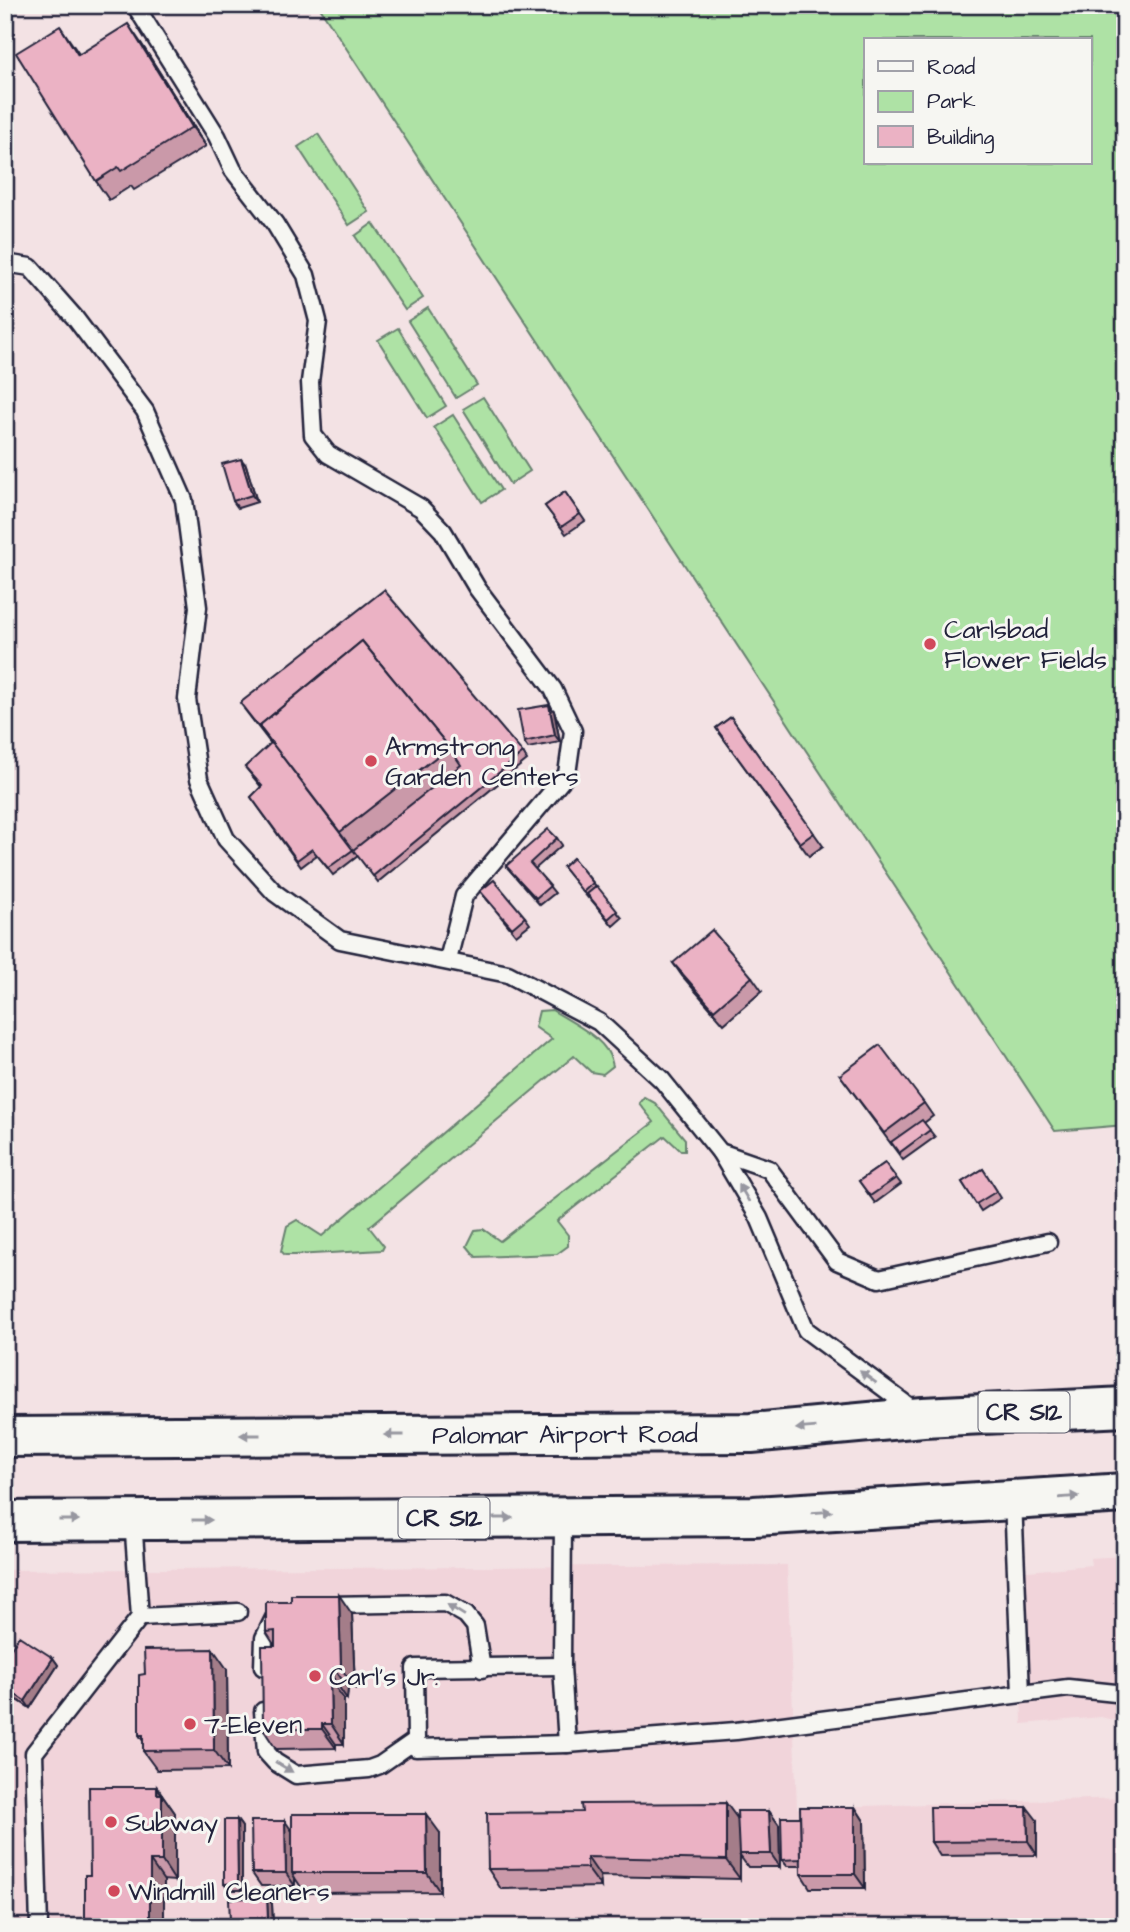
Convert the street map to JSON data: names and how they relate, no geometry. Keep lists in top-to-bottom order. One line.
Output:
{"streets":{"main road":["CR S12","Palomar Airport Road"]},"places":["Carlsbad Flower Fields","Armstrong Garden Centers","Carl's Jr.","7-Eleven","Subway","Windmill Cleaners"],"legend":["Road","Park","Building"]}
